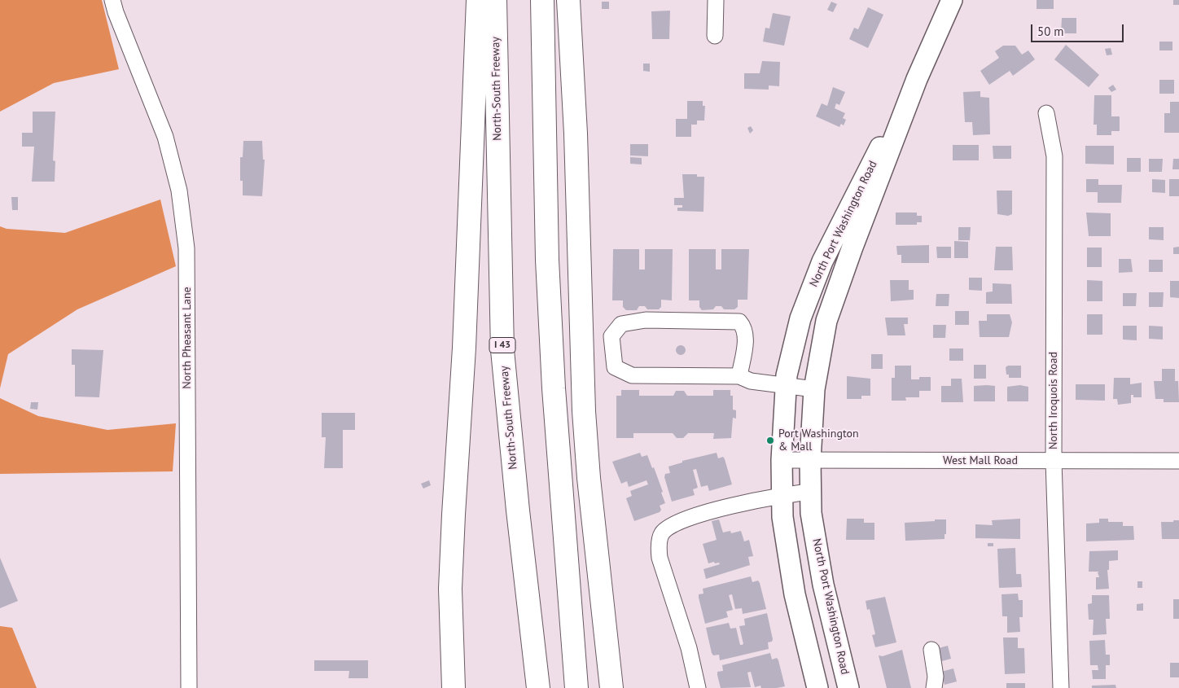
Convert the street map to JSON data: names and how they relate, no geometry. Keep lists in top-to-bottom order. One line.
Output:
{"streets":{"highway":["North-South Freeway","I 43"],"main road":["North Port Washington Road"],"street":["North Pheasant Lane","North Iroquois Road","West Mall Road"]},"crossings":[["North Port Washington Road","West Mall Road"],["North Iroquois Road","West Mall Road"]],"places":["Port Washington & Mall"],"scale_bar":"50 m"}
